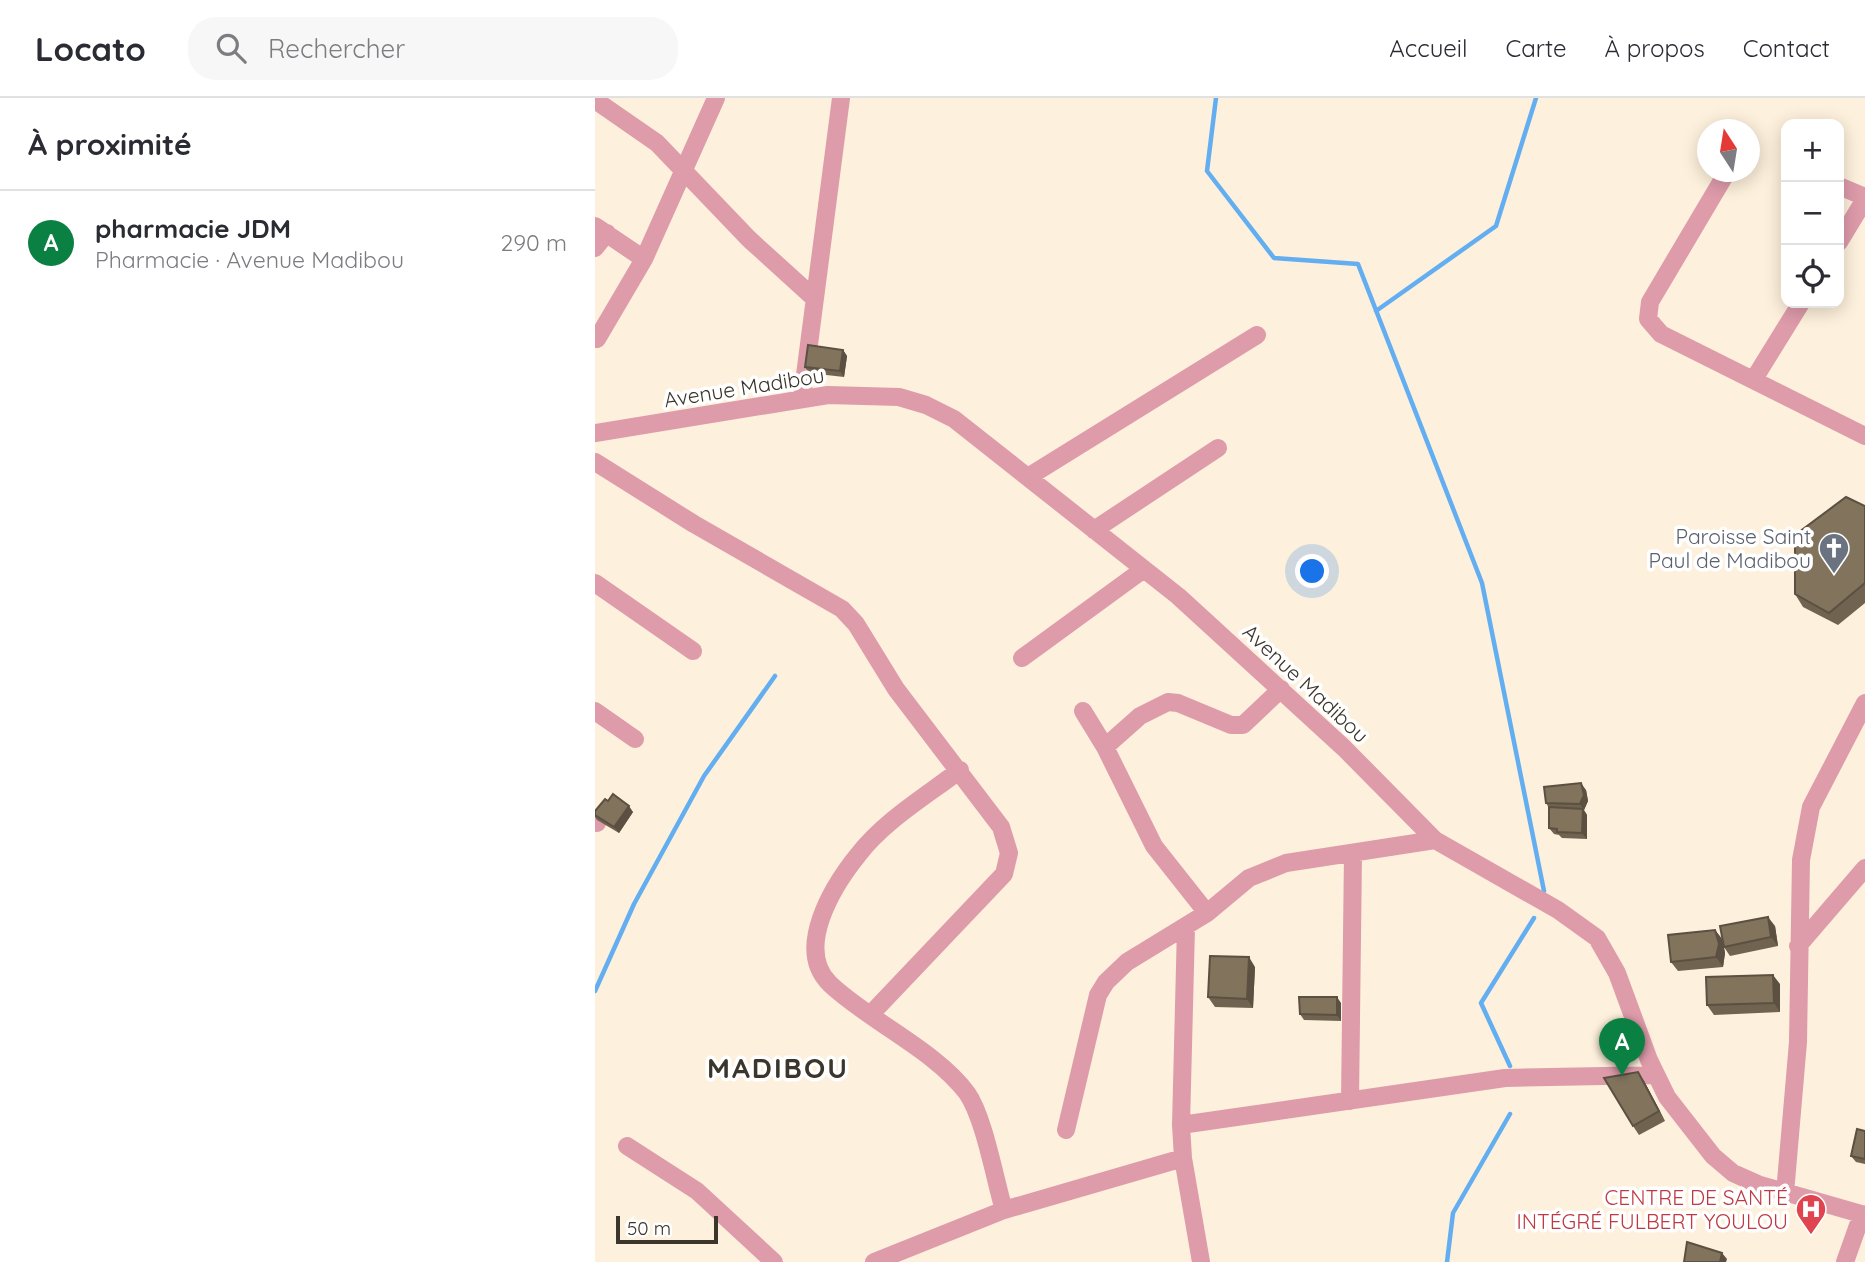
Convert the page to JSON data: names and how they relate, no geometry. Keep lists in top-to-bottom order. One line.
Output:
{"streets":{"street":["Avenue Madibou"]},"districts":["MADIBOU"],"places":{"church":["Paroisse Saint Paul de Madibou"],"hospital":["CENTRE DE SANTÉ INTÉGRÉ FULBERT YOULOU"]},"scale_bar":"50 m","north":"top","page":{"header":"Locato","search":"Rechercher","nav":["Accueil","Carte","À propos","Contact"],"heading":"À proximité","map_buttons":["+","−"],"list":[{"mark":"A","name":"pharmacie JDM","note":"Pharmacie · Avenue Madibou","value":"290 m"}],"pins":"A","scale":"50 m"}}
